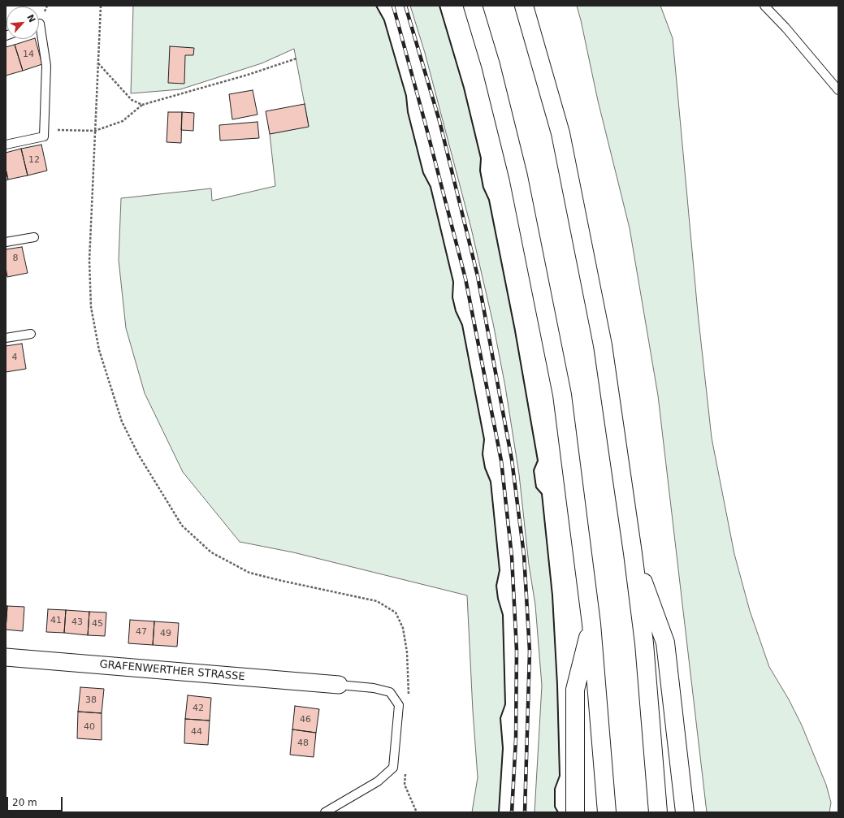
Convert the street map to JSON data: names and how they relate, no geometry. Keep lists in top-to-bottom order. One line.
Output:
{"streets":{"street":["GRAFENWERTHER STRASSE"]},"house_numbers":["14","12","8","4","41","43","45","47","49","38","42","46","40","44","48"],"scale_bar":"20 m","north":"top right"}
